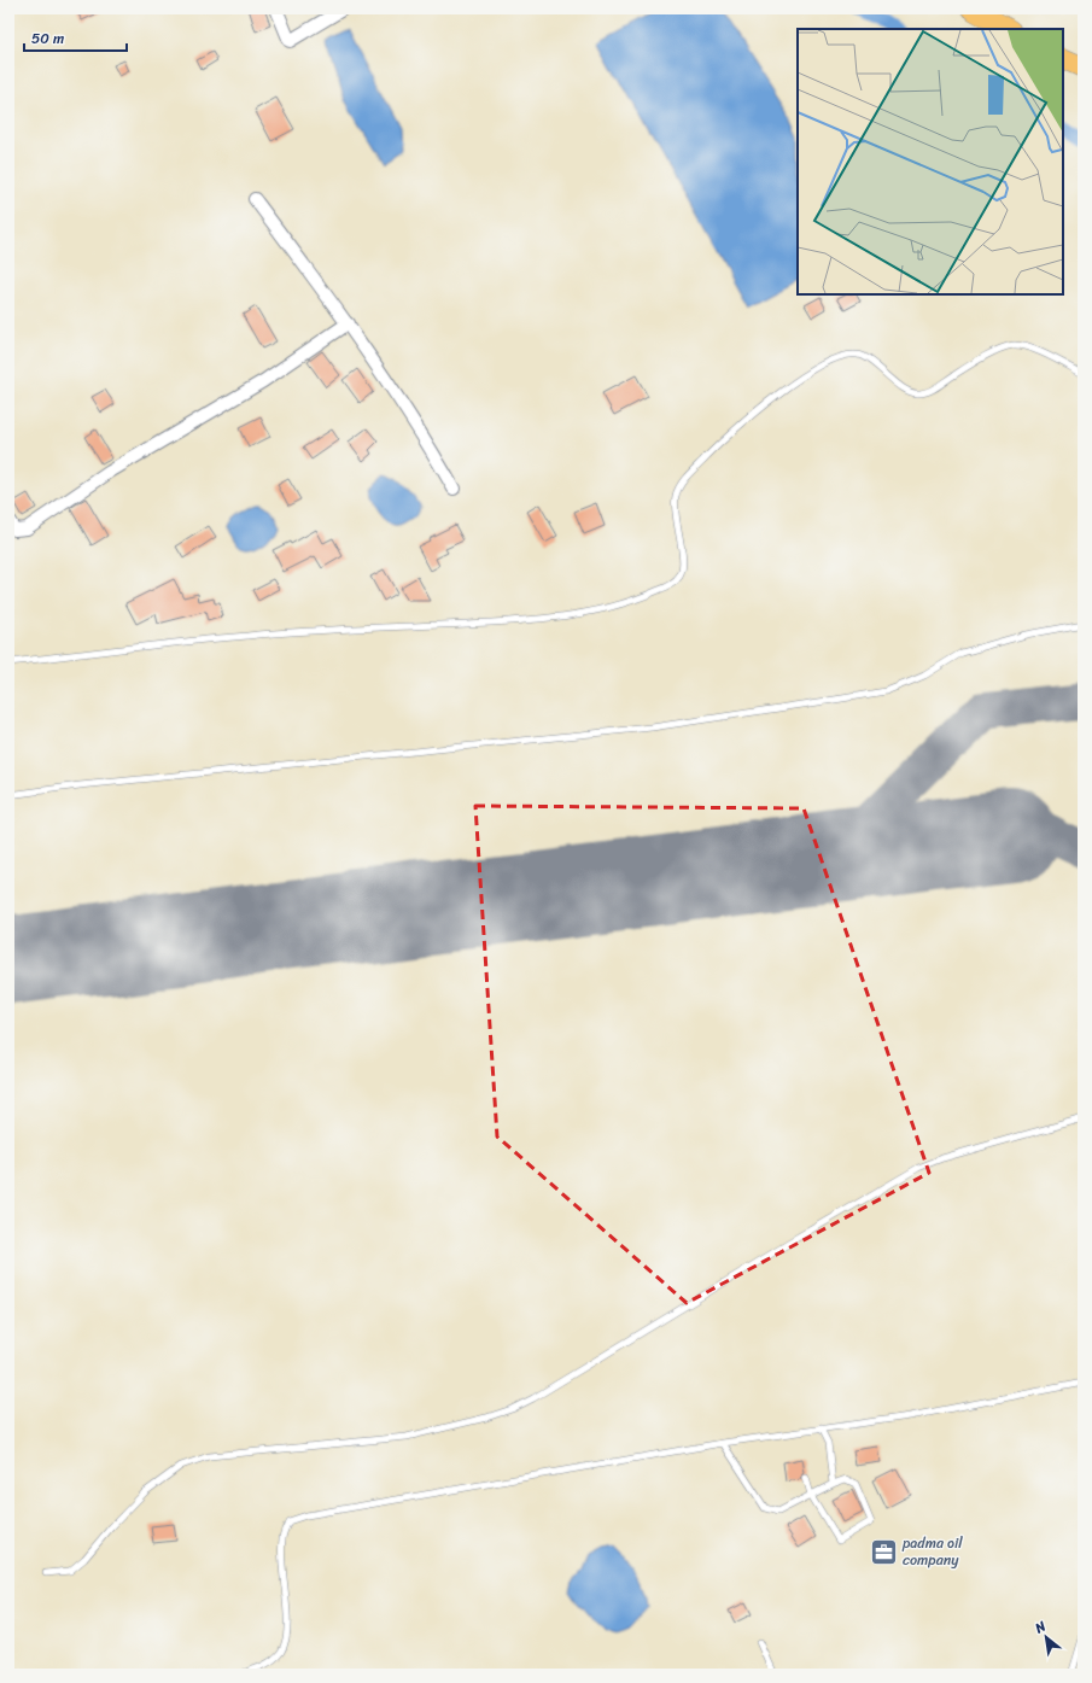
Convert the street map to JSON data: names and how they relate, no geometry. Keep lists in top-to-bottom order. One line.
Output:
{"places":{"office":["padma oil company"]},"scale_bar":"50 m","north":"top left"}
